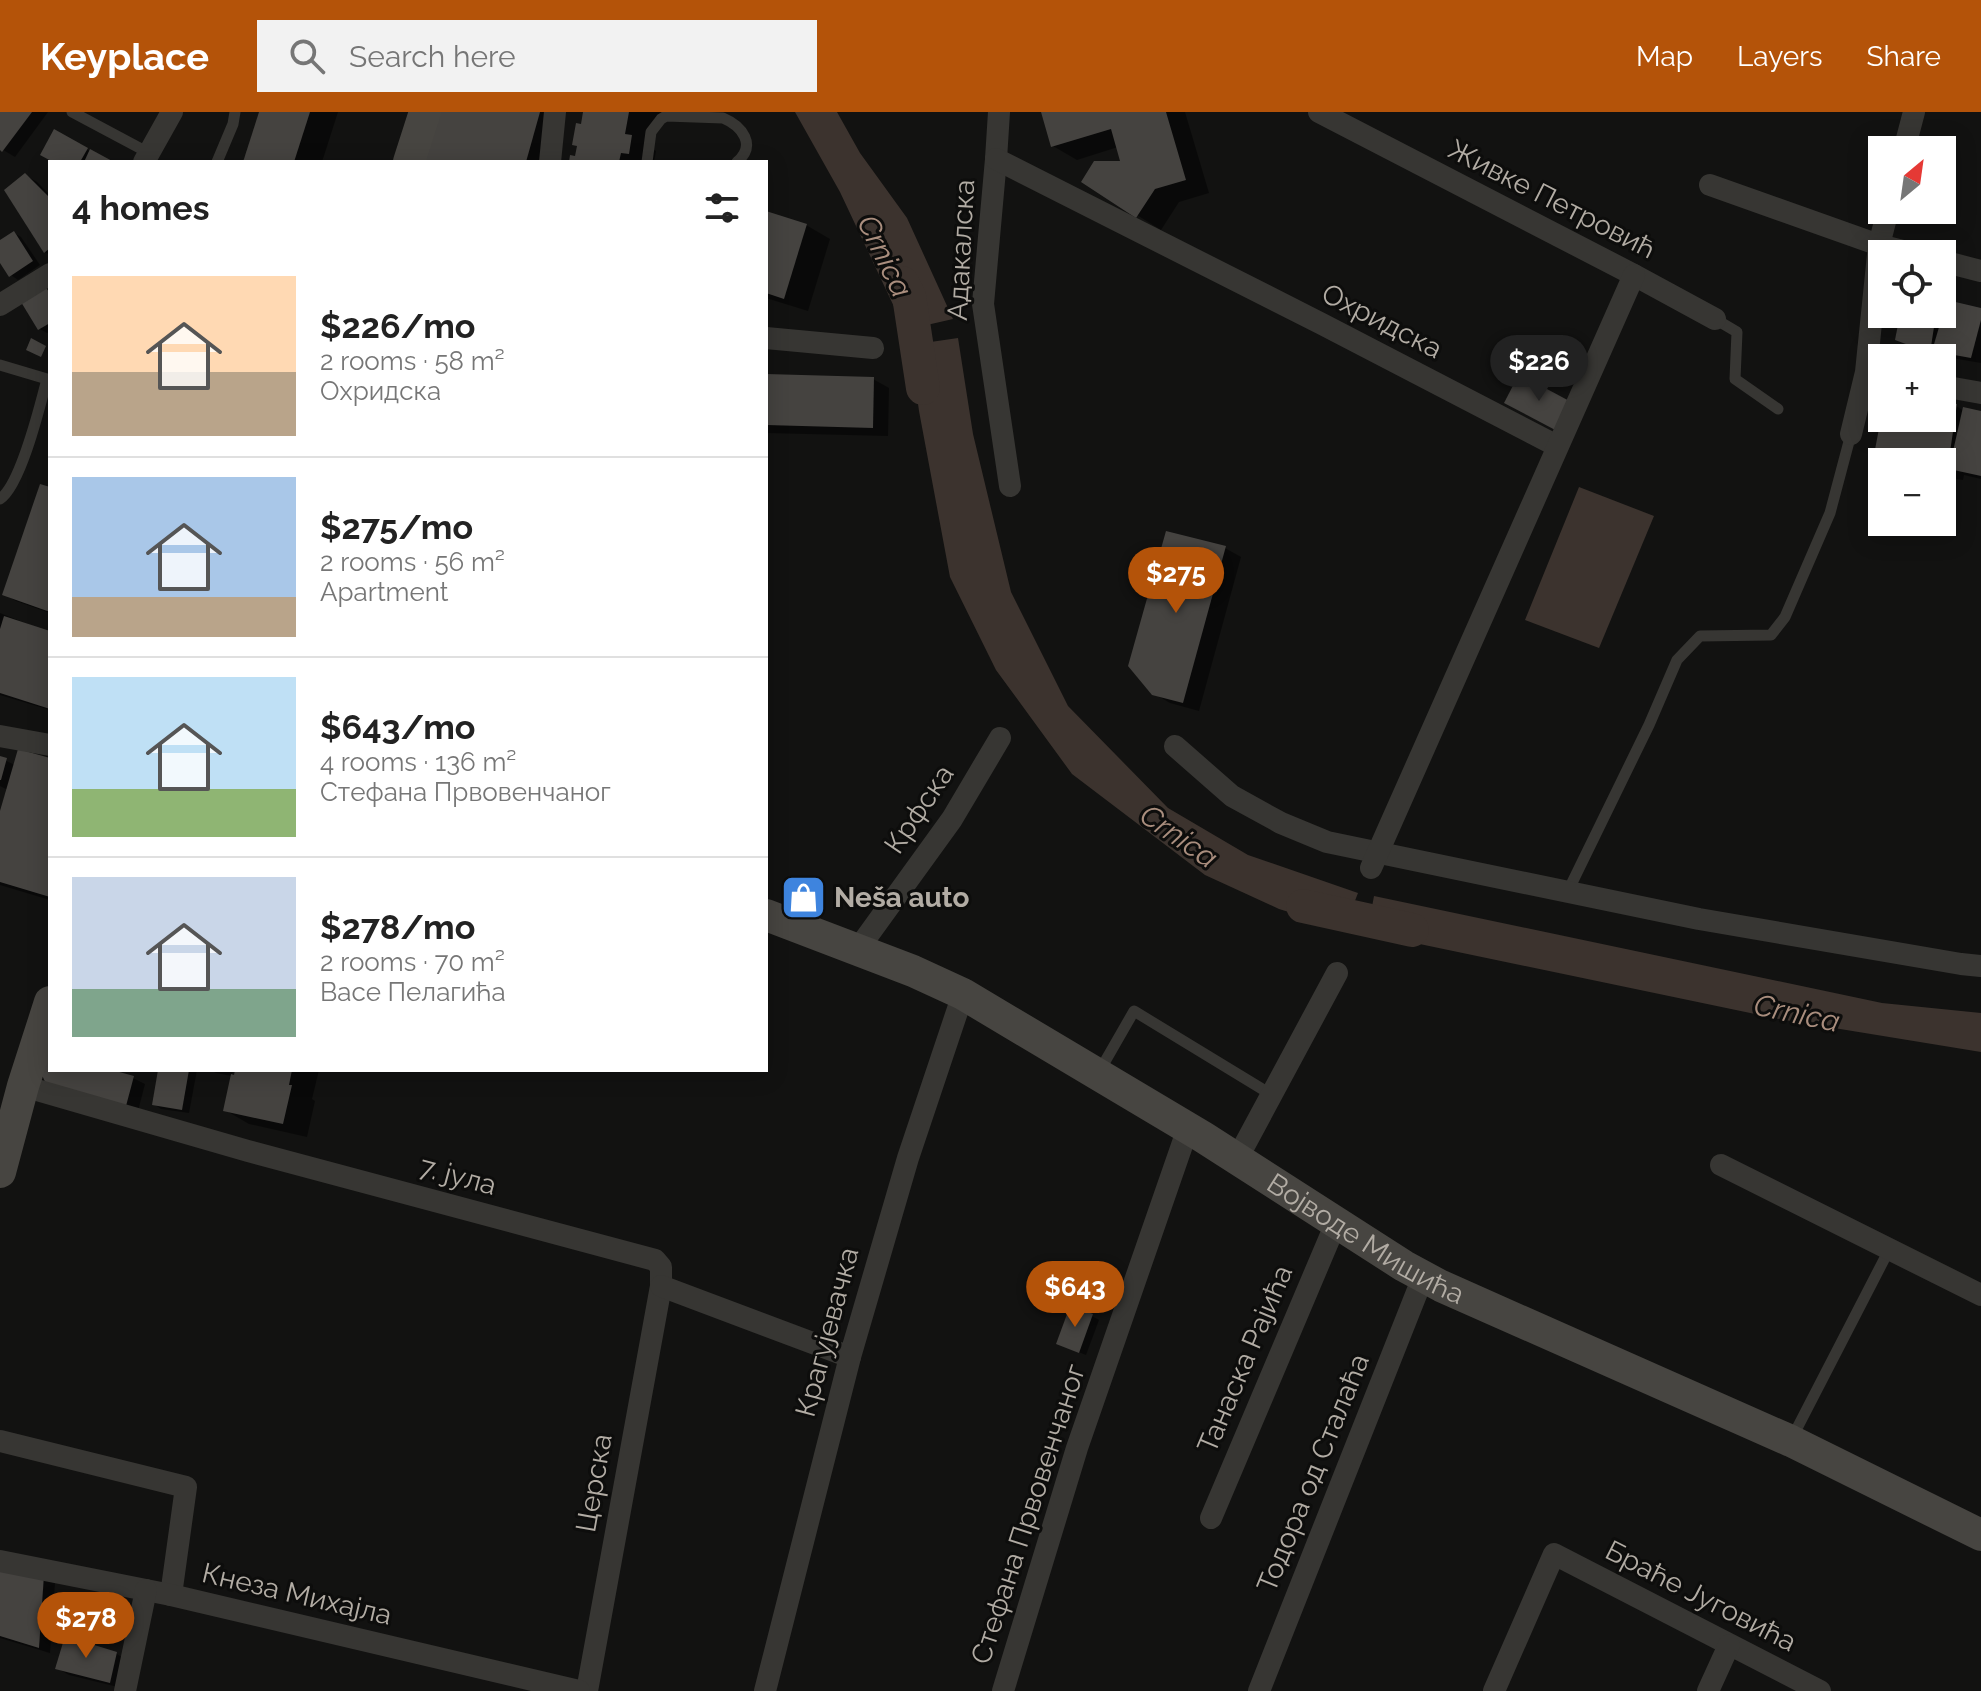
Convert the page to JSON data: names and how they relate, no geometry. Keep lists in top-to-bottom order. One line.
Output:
{"streets":{"main road":["Војводе Мишића"],"street":["Живке Петровић","Адакалска","Охридска","Крфска","7. јула","Крагујевачка","Танаска Рајића","Тодора од Сталаћа","Церска","Стефана Првовенчаног","Кнеза Михајла","Браће Југовића"]},"crossings":[["Адакалска","Охридска"],["Крфска","Војводе Мишића"],["7. јула","Церска"],["Војводе Мишића","Крагујевачка"],["Војводе Мишића","Танаска Рајића"],["Војводе Мишића","Тодора од Сталаћа"],["Војводе Мишића","Стефана Првовенчаног"]],"water":["Crnica"],"places":{"shop":["Neša auto"]},"north":"top right","page":{"header":"Keyplace","search":"Search here","nav":["Map","Layers","Share"],"map_buttons":["+","−"],"heading":"4 homes","list":[{"name":"$226/mo","note":"2 rooms · 58 m² · Охридска"},{"name":"$275/mo","note":"2 rooms · 56 m² · Apartment"},{"name":"$643/mo","note":"4 rooms · 136 m² · Стефана Првовенчаног"},{"name":"$278/mo","note":"2 rooms · 70 m² · Васе Пелагића"}],"price":["$226","$275","$643","$278"]}}
